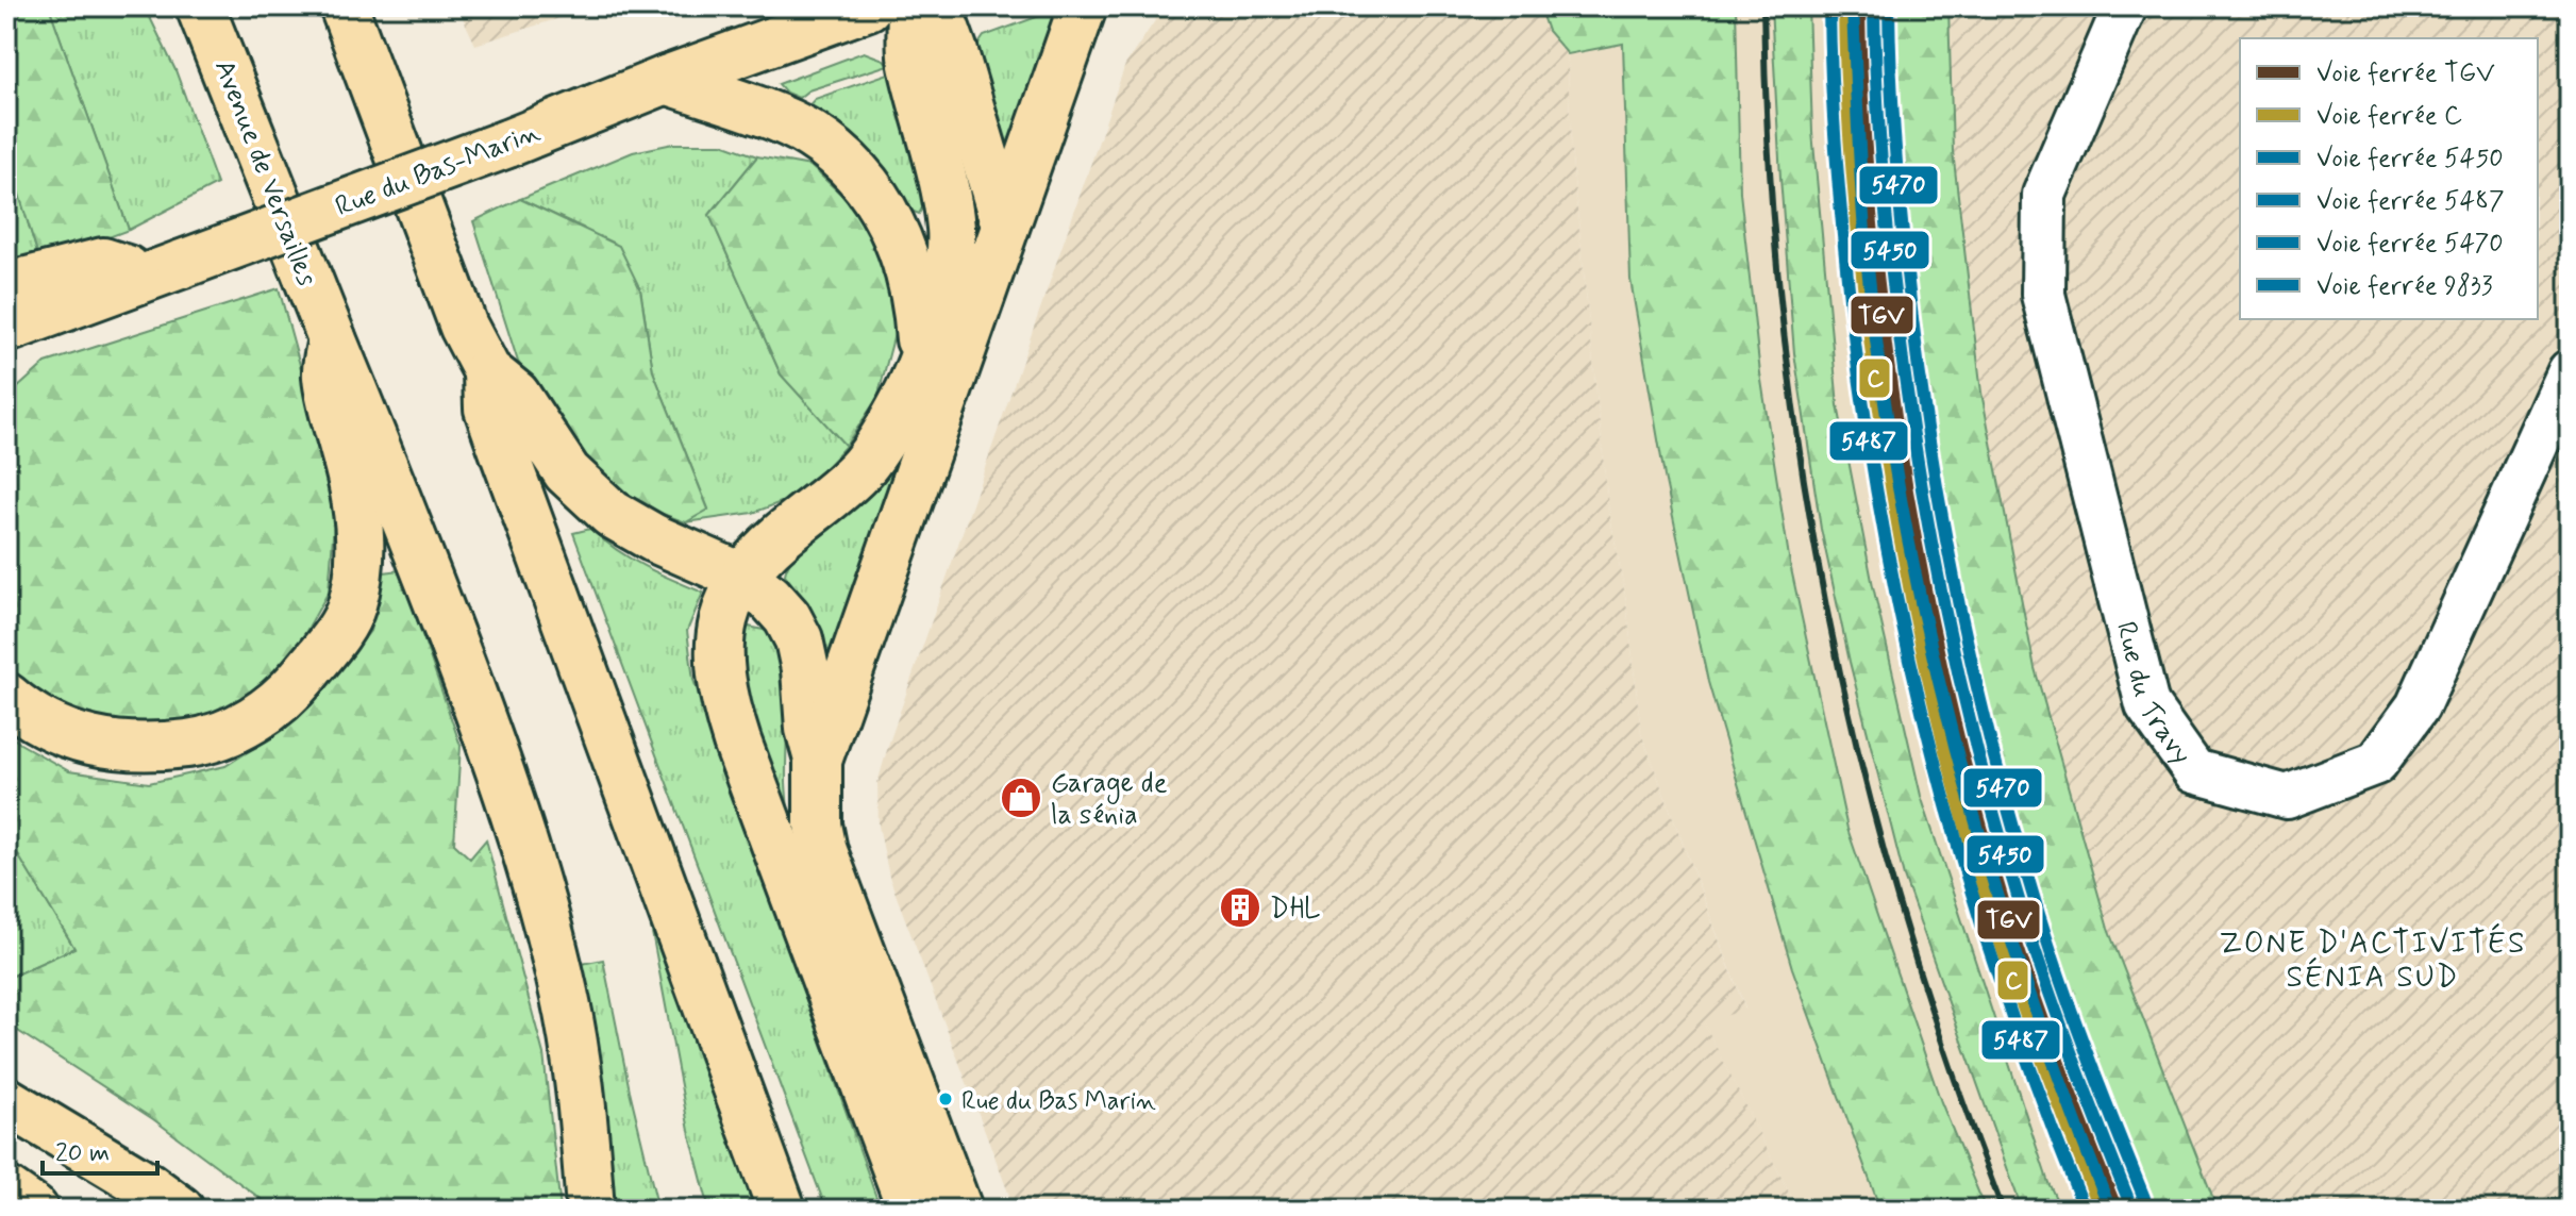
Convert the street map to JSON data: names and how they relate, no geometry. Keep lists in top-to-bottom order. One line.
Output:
{"streets":{"main road":["Rue du Bas-Marin","Avenue de Versailles"],"street":["Rue du Travy"]},"districts":["ZONE D'ACTIVITÉS SÉNIA SUD"],"places":{"shop":["Garage de la sénia"],"building":["DHL"],"other":["Rue du Bas Marin"]},"lines":["rail line TGV","rail line C","rail line 5450","rail line 5487","rail line 5470","rail line 9833"],"legend":["Voie ferrée TGV","Voie ferrée C","Voie ferrée 5450","Voie ferrée 5487","Voie ferrée 5470","Voie ferrée 9833"],"scale_bar":"20 m"}
